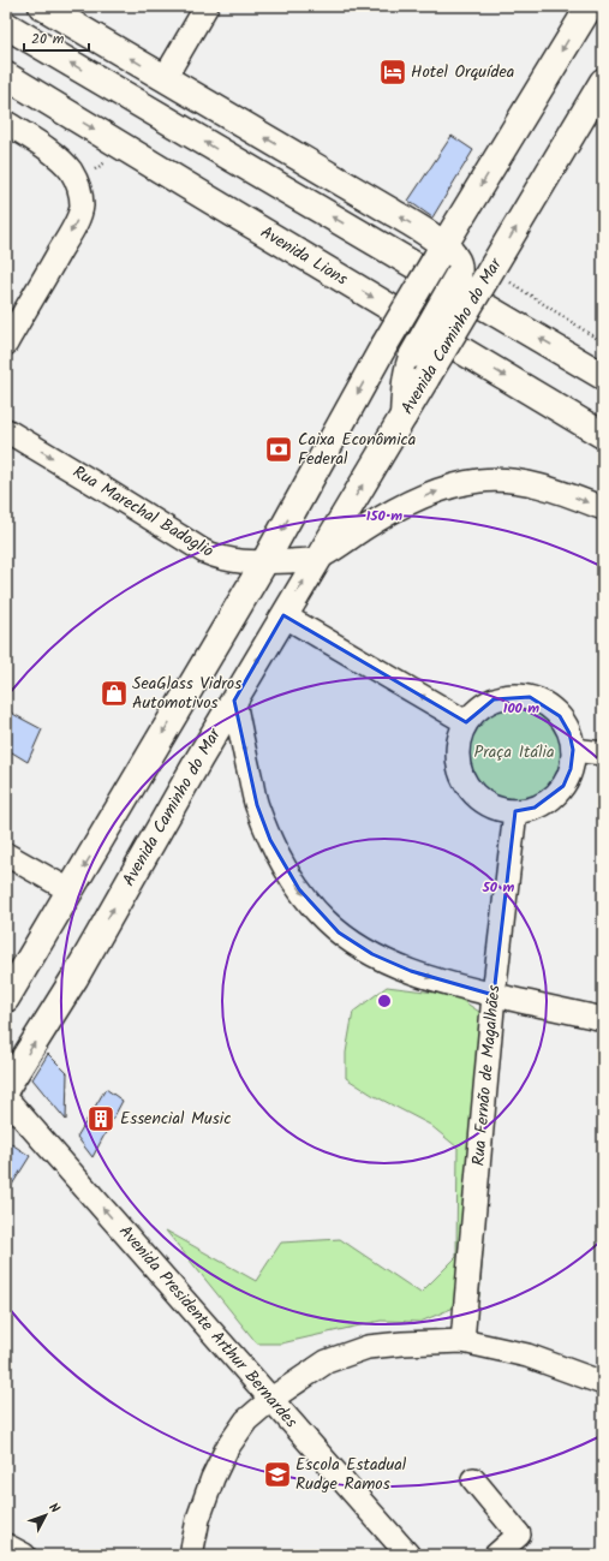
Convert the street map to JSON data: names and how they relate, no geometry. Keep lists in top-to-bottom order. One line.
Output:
{"streets":{"main road":["Avenida Lions","Avenida Caminho do Mar"],"street":["Rua Marechal Badoglio","Rua Fernão de Magalhães","Avenida Presidente Arthur Bernardes"]},"crossings":[["Avenida Caminho do Mar","Rua Marechal Badoglio"]],"one_way":["Rua Marechal Badoglio","Avenida Presidente Arthur Bernardes"],"parks":["Praça Itália"],"places":{"hotel":["Hotel Orquídea"],"bank":["Caixa Econômica Federal"],"shop":["SeaGlass Vidros Automotivos"],"building":["Essencial Music"],"school or university":["Escola Estadual Rudge Ramos"]},"scale_bar":"20 m","north":"top right","rings":["150 m","100 m","50 m"]}
